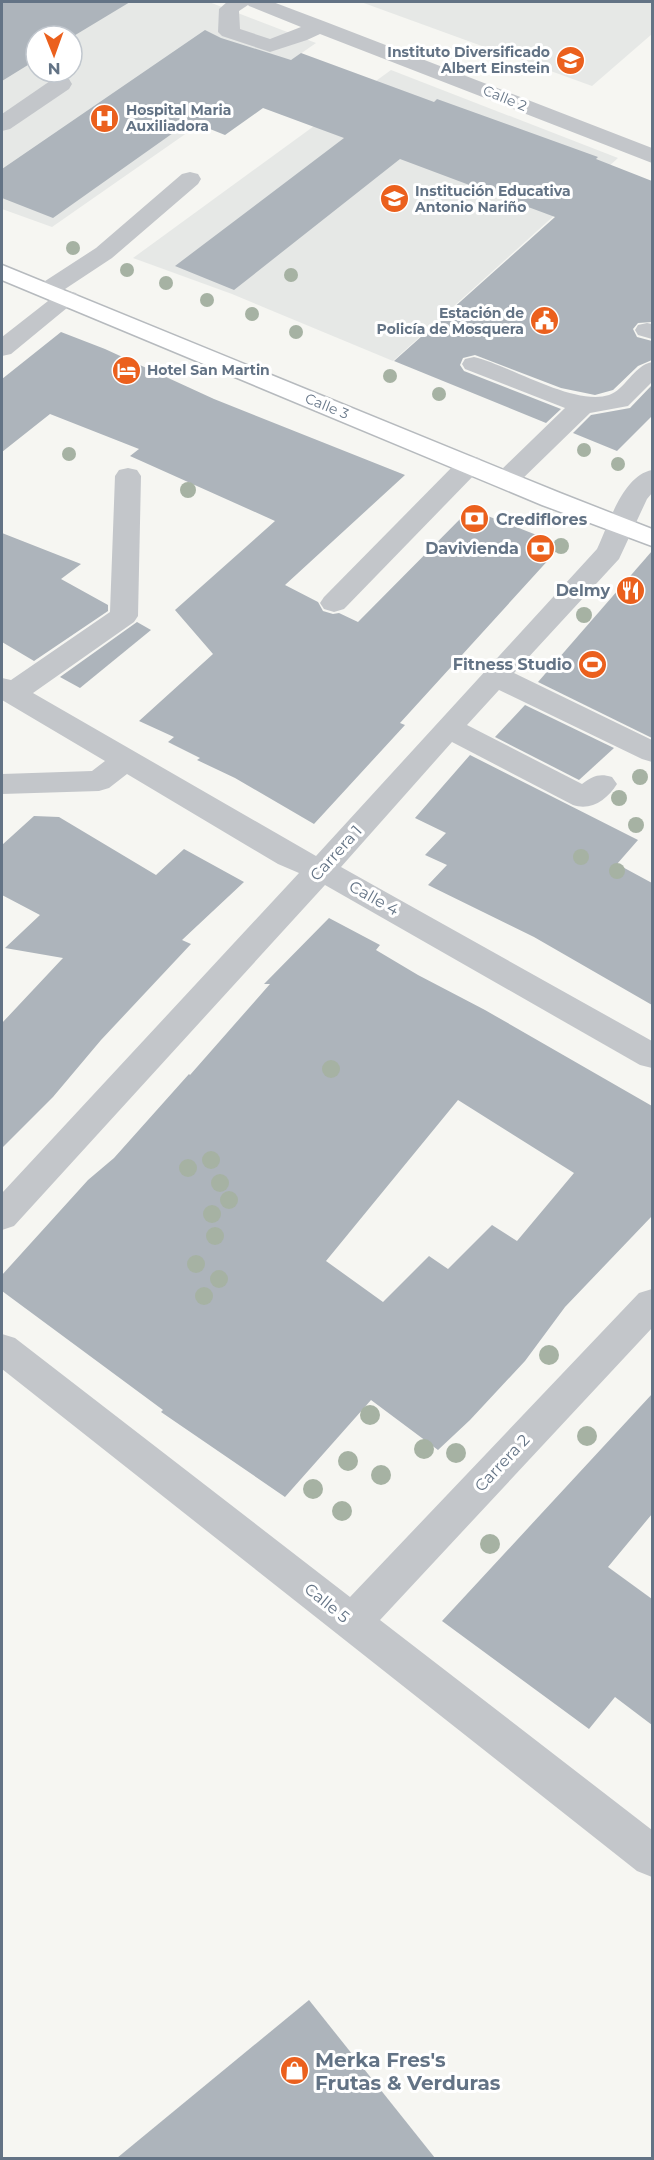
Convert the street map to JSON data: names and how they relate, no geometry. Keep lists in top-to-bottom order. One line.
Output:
{"streets":{"main road":["Calle 3"],"street":["Calle 2","Carrera 1","Calle 4","Carrera 2","Calle 5"]},"crossings":[["Calle 3","Carrera 1"],["Carrera 1","Calle 4"],["Carrera 2","Calle 5"]],"places":{"school or university":["Instituto Diversificado Albert Einstein","Institución Educativa Antonio Nariño"],"hospital":["Hospital Maria Auxiliadora"],"public building":["Estación de Policía de Mosquera"],"hotel":["Hotel San Martin"],"bank":["Crediflores","Davivienda"],"restaurant":["Delmy"],"sports":["Fitness Studio"],"shop":["Merka Fres's Frutas & Verduras"]},"north":"bottom"}
